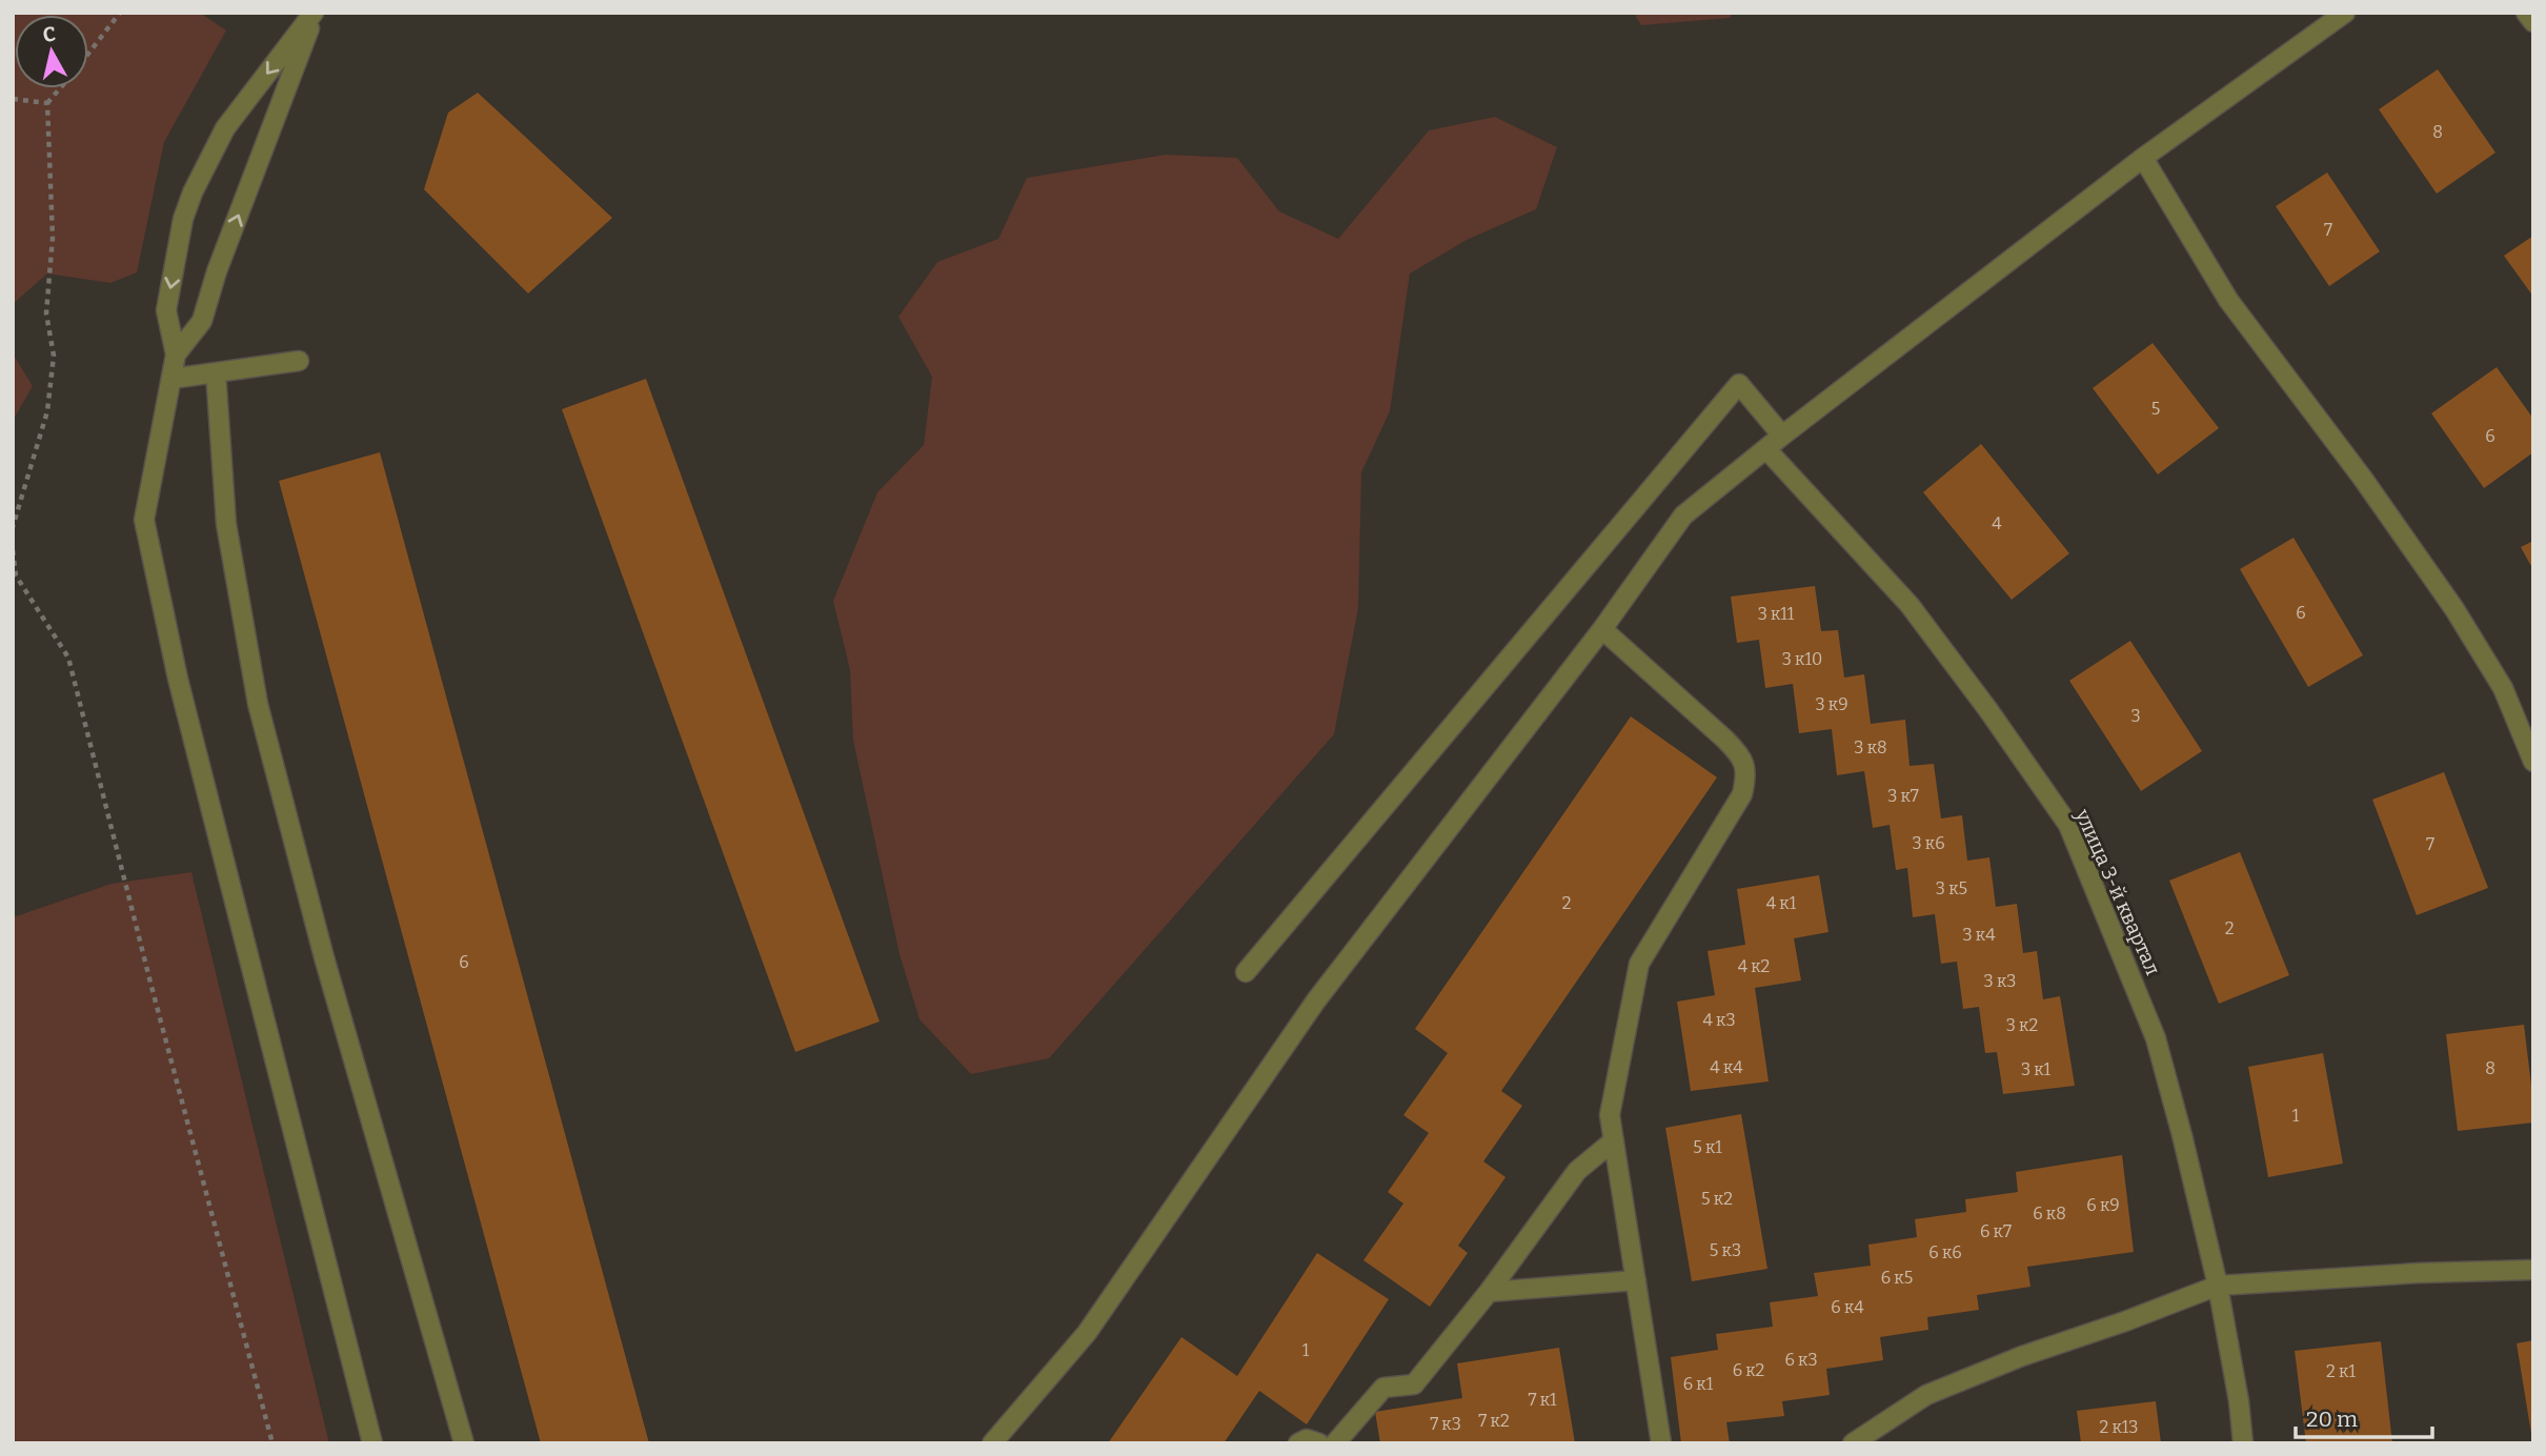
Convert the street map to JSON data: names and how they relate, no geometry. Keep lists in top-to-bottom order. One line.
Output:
{"streets":{"street":["улица 3-й квартал"]},"house_numbers":["8","7","5","6","4","6","3 к11","3 к10","3 к9","3","3 к8","3 к7","3 к6","7","3 к5","2","4 к1","2","3 к4","6","4 к2","3 к3","4 к3","3 к2","4 к4","8","3 к1","1","5 к1","5 к2","6 к9","6 к8","6 к7","5 к3","6 к6","6 к5","6 к4","1","6 к3","6 к2","2 к1","6 к1","7 к1","7 к2","7 к3","2 к13"],"scale_bar":"20 m","north":"top"}
